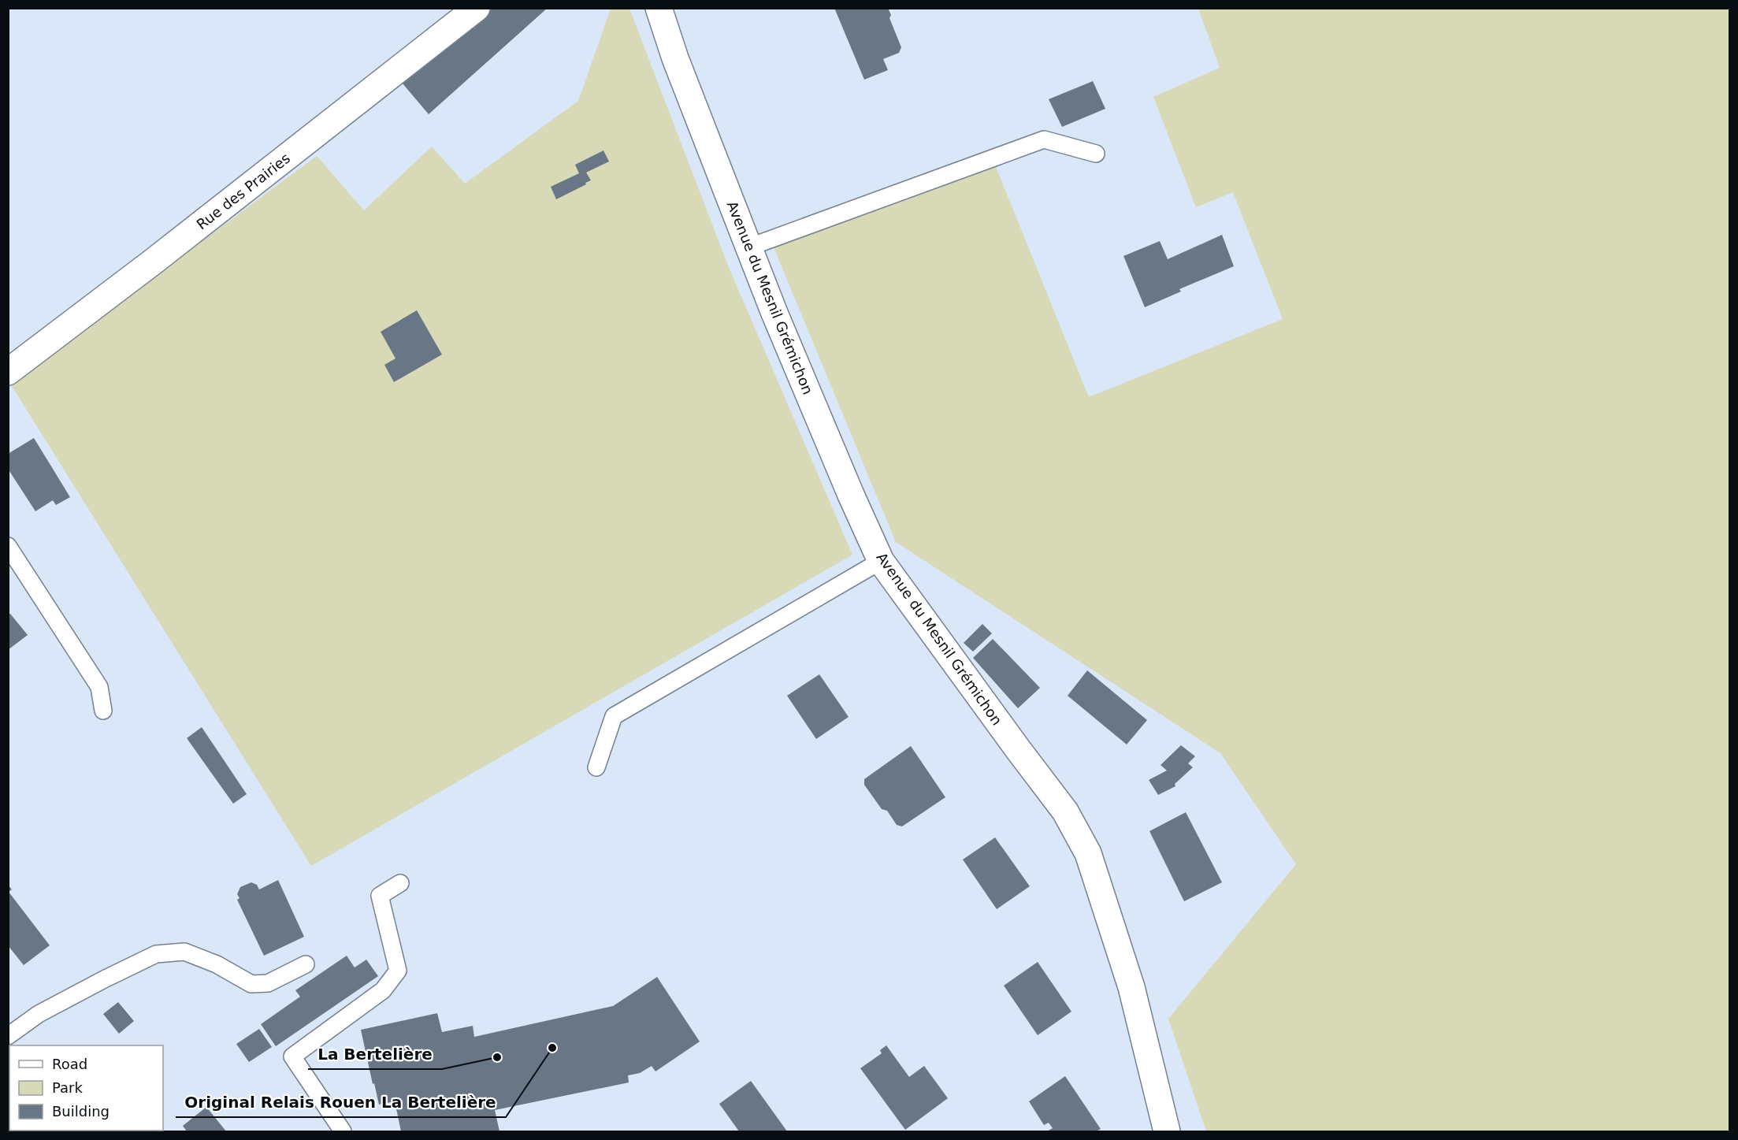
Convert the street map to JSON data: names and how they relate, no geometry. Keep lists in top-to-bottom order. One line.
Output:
{"streets":{"street":["Rue des Prairies","Avenue du Mesnil Grémichon"]},"places":["Original Relais Rouen La Bertelière","La Bertelière"],"legend":["Road","Park","Building"]}
